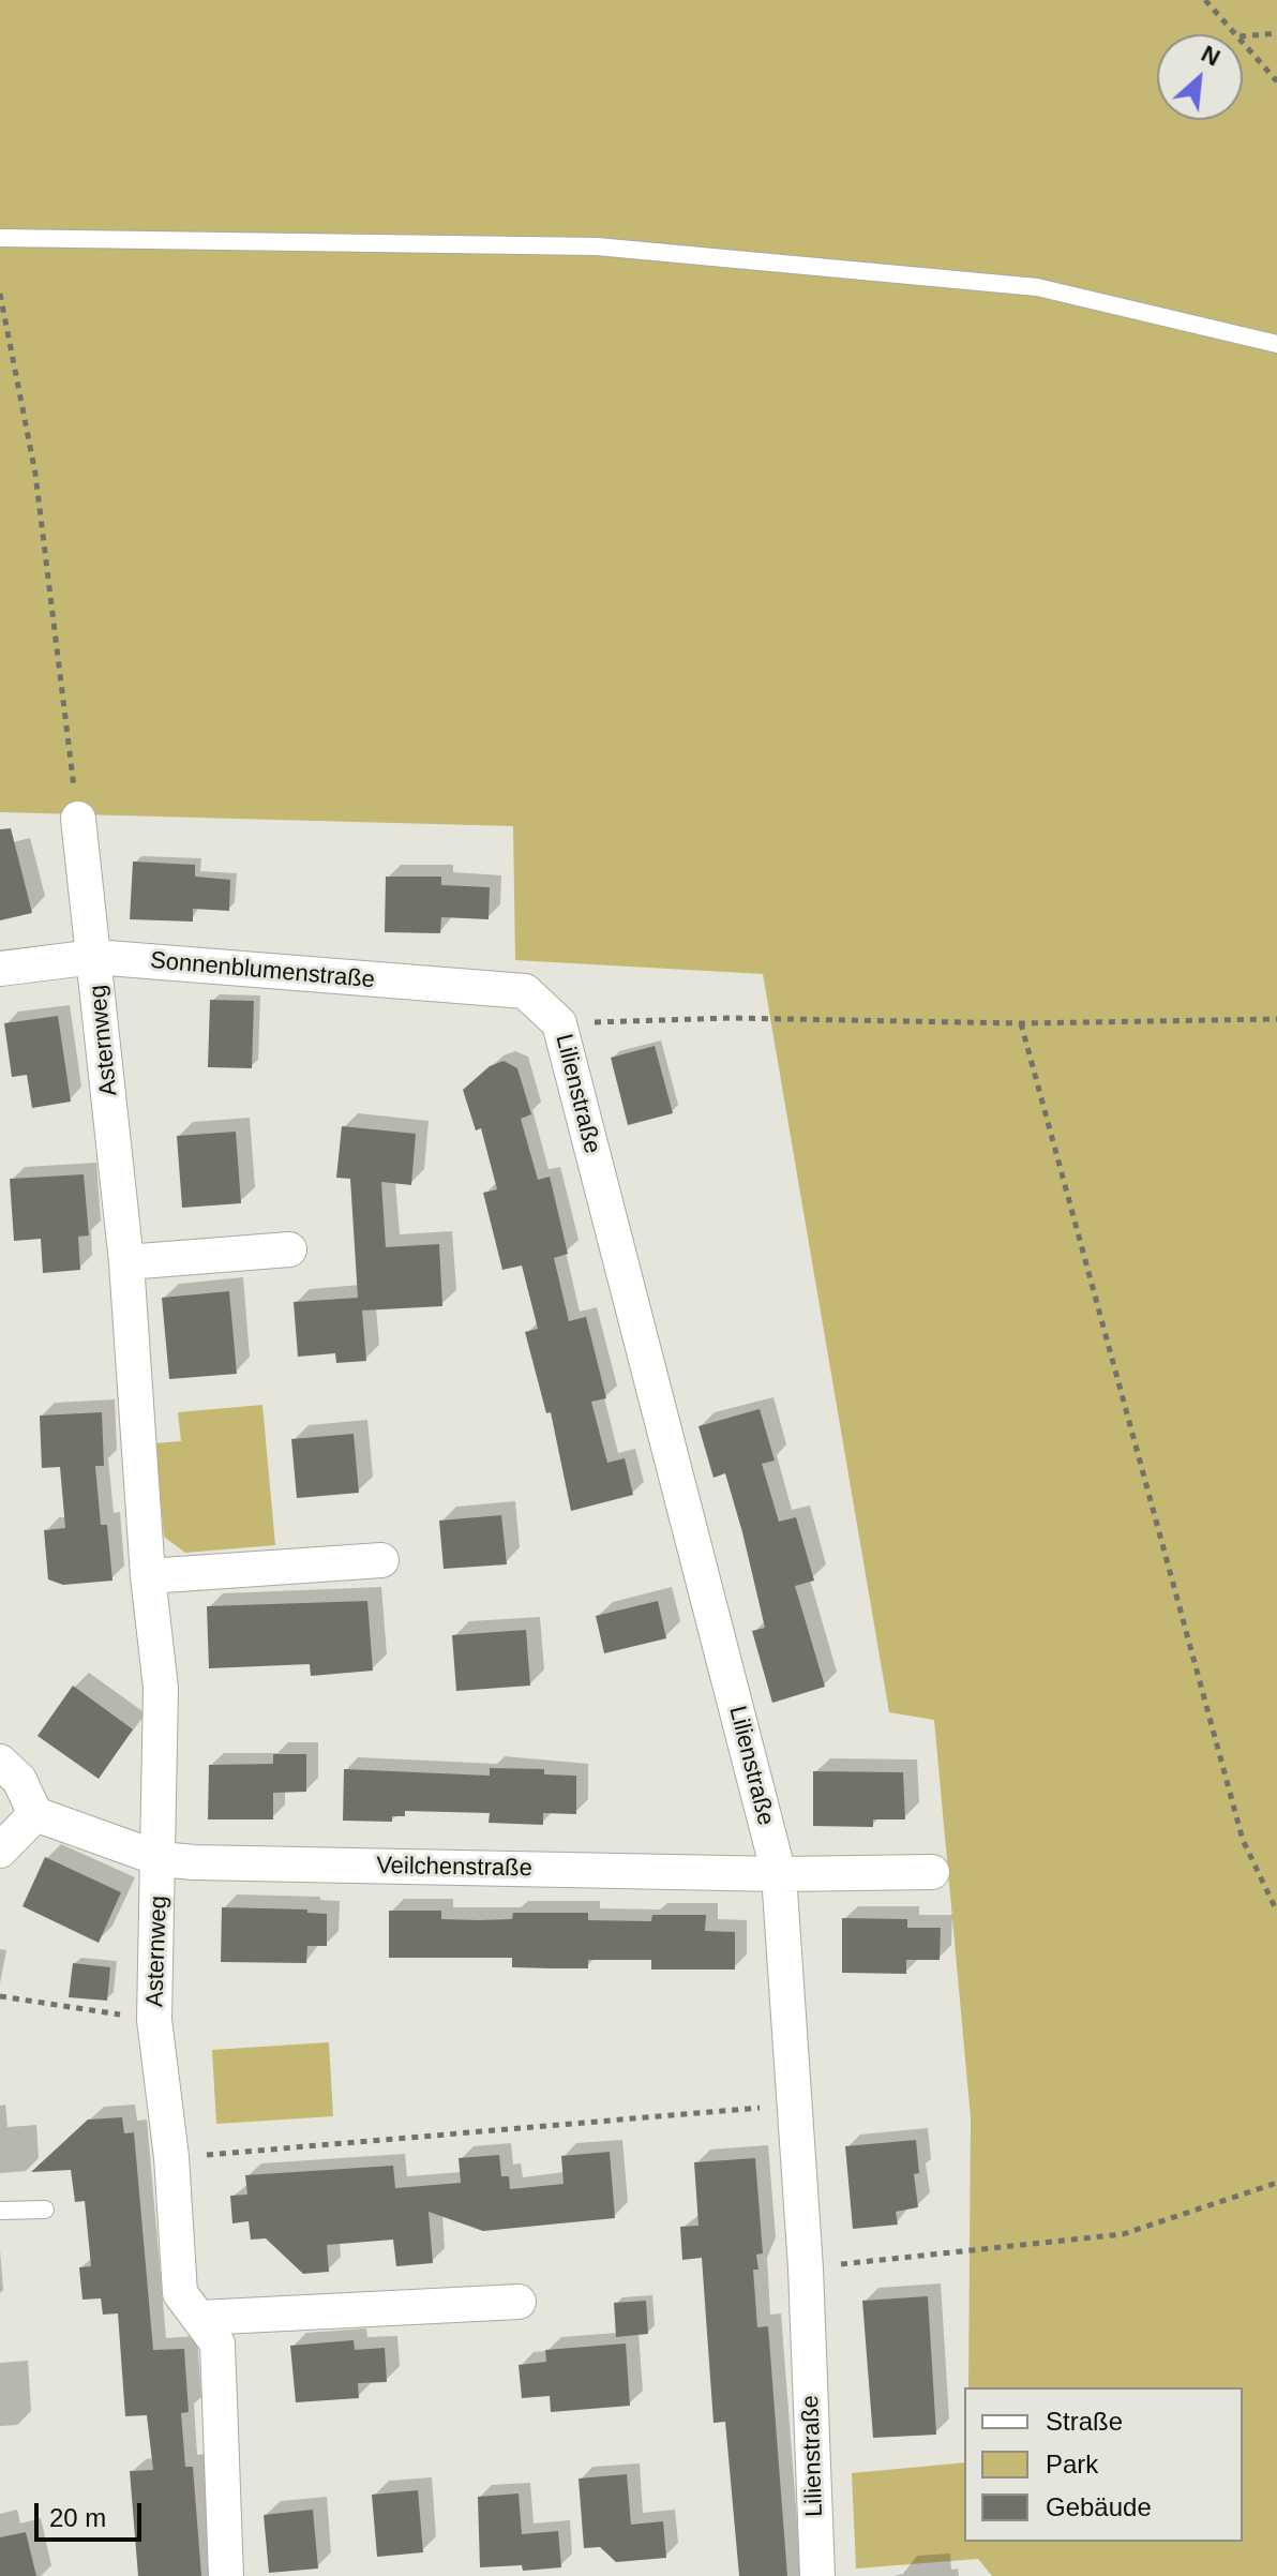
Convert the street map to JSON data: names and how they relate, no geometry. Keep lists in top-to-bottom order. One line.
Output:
{"streets":{"street":["Sonnenblumenstraße","Asternweg","Lilienstraße","Veilchenstraße"]},"crossings":[["Sonnenblumenstraße","Asternweg"],["Sonnenblumenstraße","Lilienstraße"],["Asternweg","Veilchenstraße"],["Lilienstraße","Veilchenstraße"]],"legend":["Straße","Park","Gebäude"],"scale_bar":"20 m","north":"top right"}
